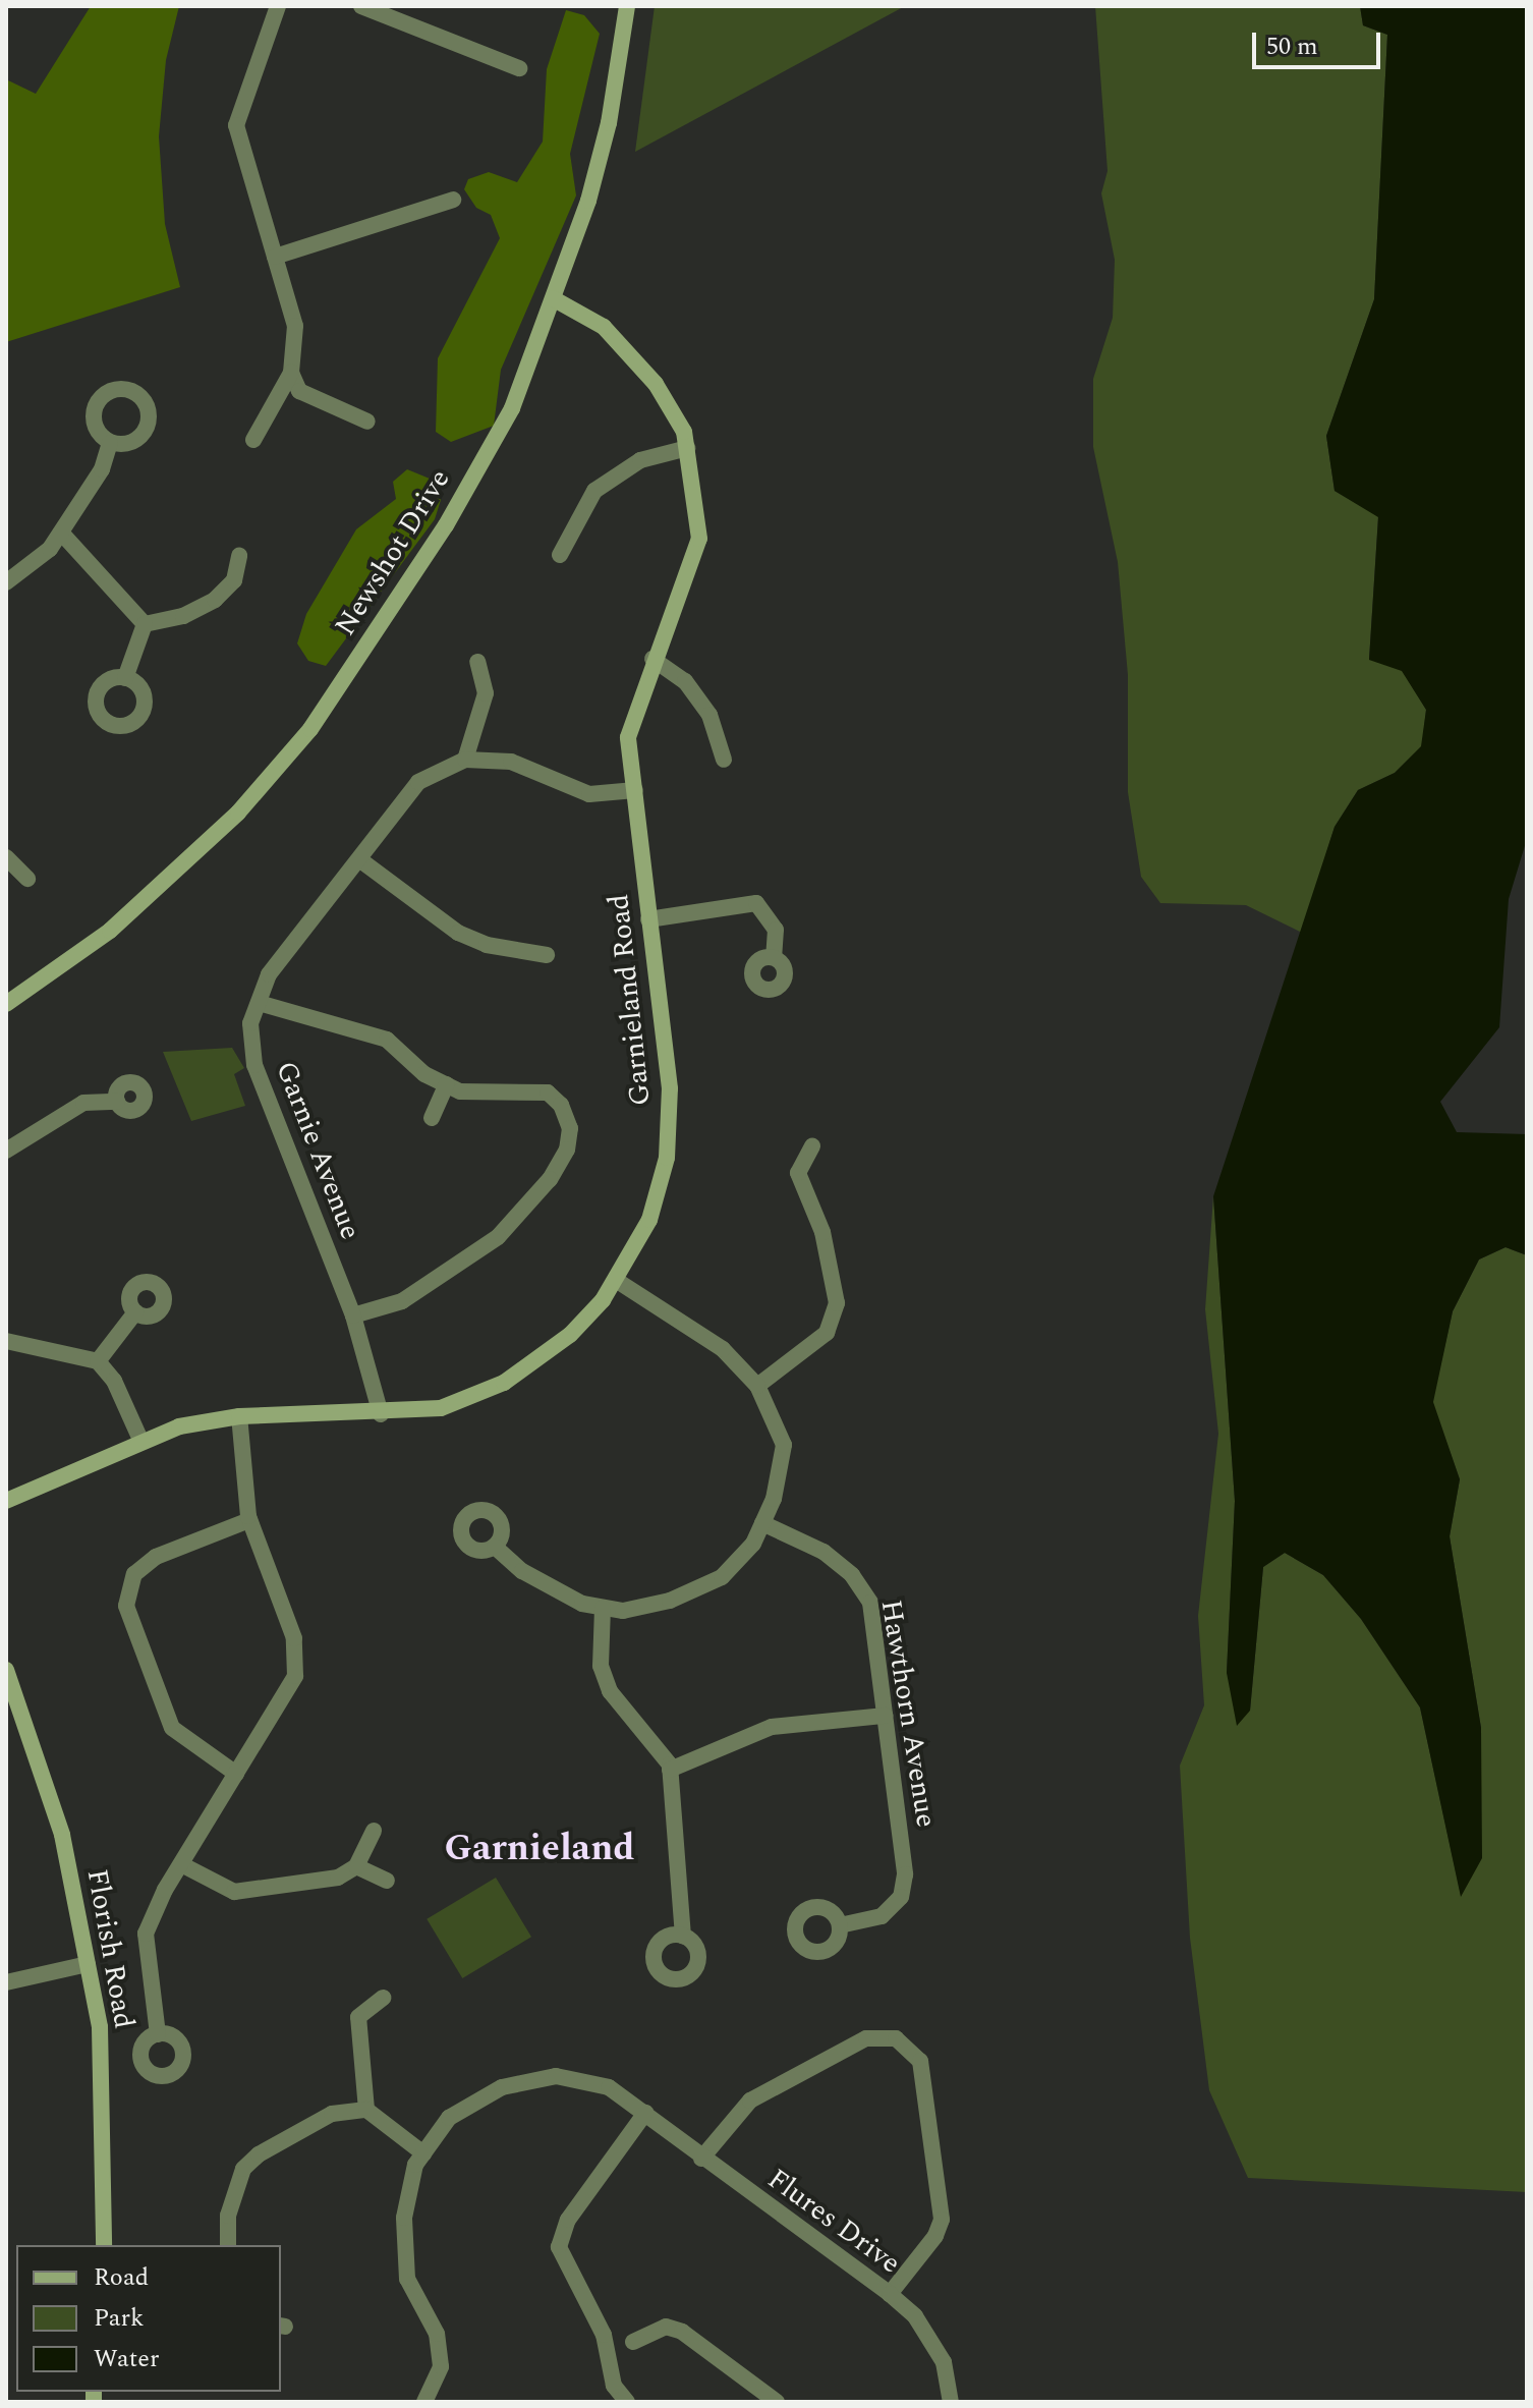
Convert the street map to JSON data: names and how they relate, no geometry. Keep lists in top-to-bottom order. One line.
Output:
{"streets":{"street":["Newshot Drive","Garnieland Road","Garnie Avenue","Hawthorn Avenue","Florish Road","Flures Drive"]},"crossings":[["Newshot Drive","Garnieland Road"],["Garnieland Road","Garnie Avenue"]],"districts":["Garnieland"],"legend":["Road","Park","Water"],"scale_bar":"50 m"}
